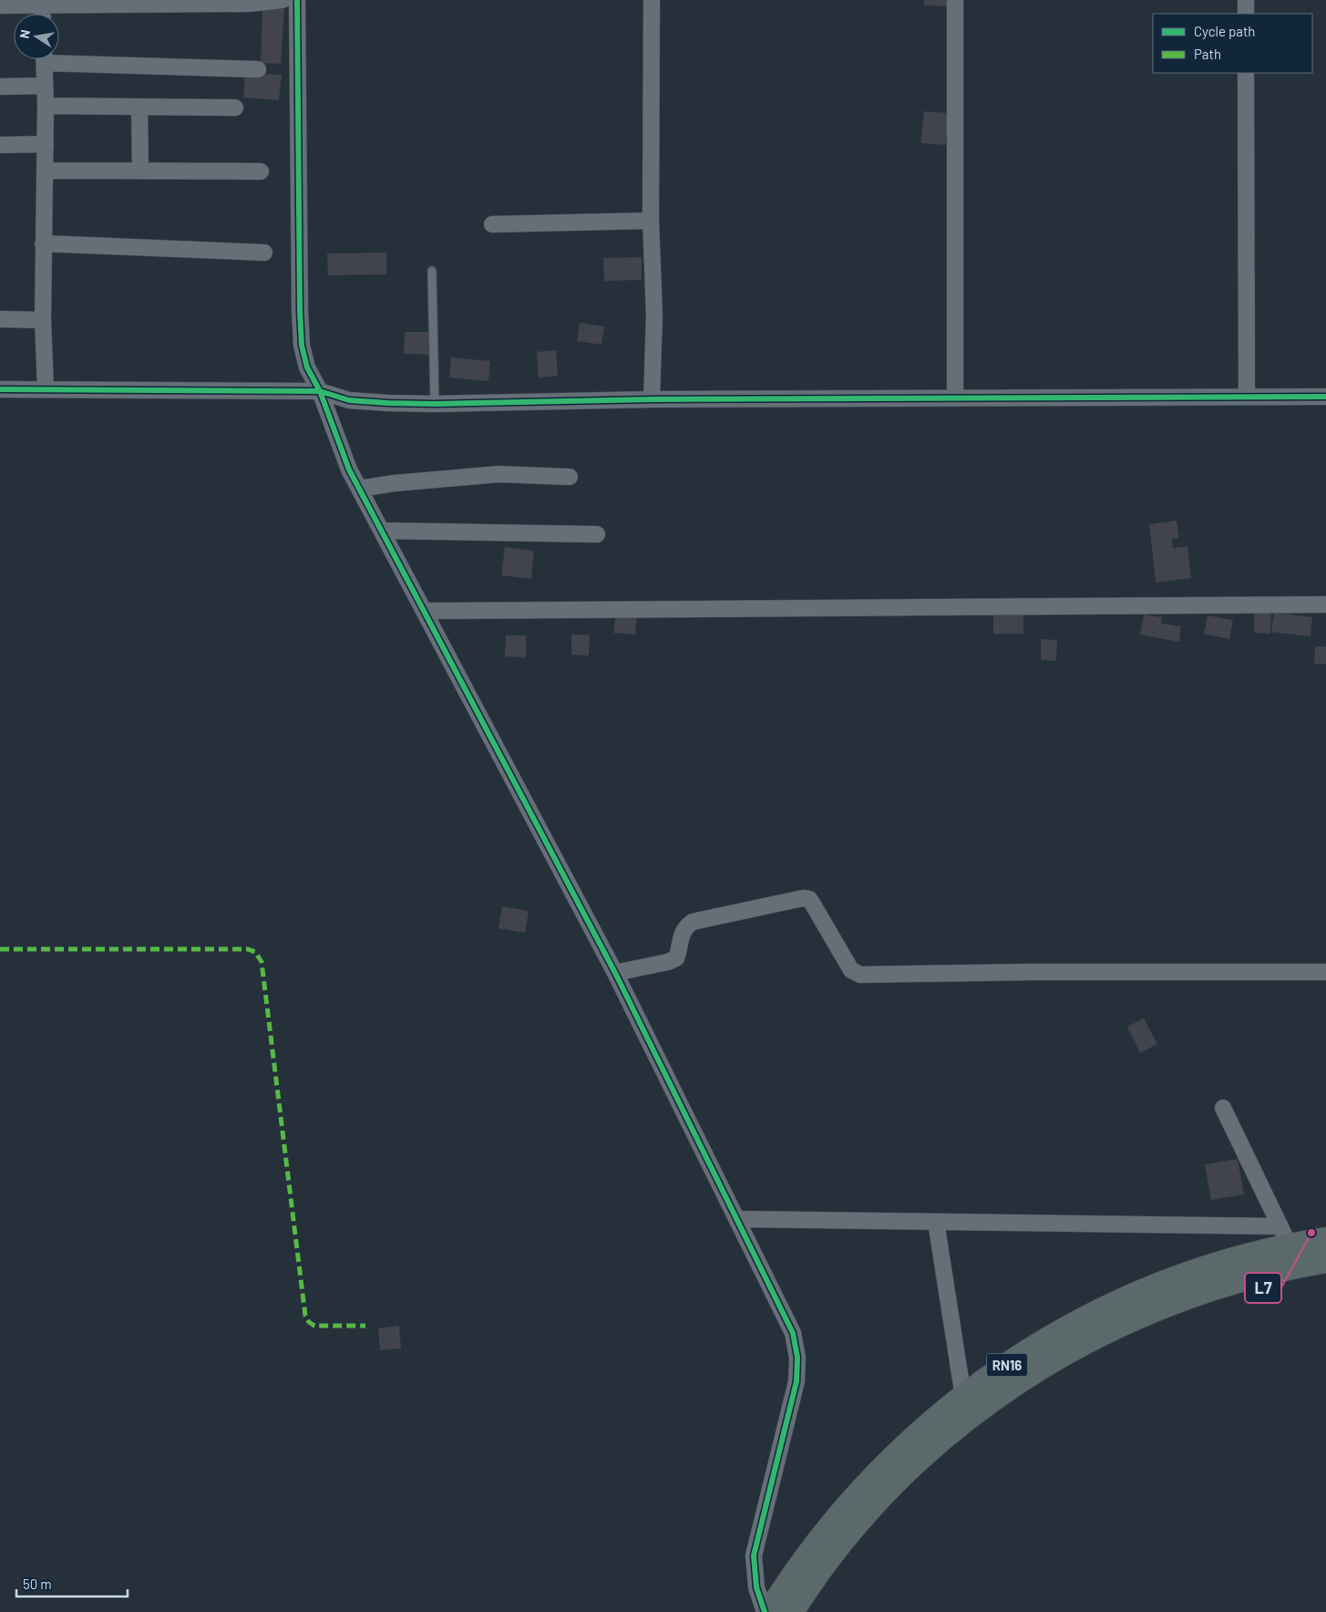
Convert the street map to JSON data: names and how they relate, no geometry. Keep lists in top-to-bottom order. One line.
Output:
{"streets":{"highway":["RN16"]},"places":["L7"],"legend":["Cycle path","Path"],"scale_bar":"50 m","north":"left"}
